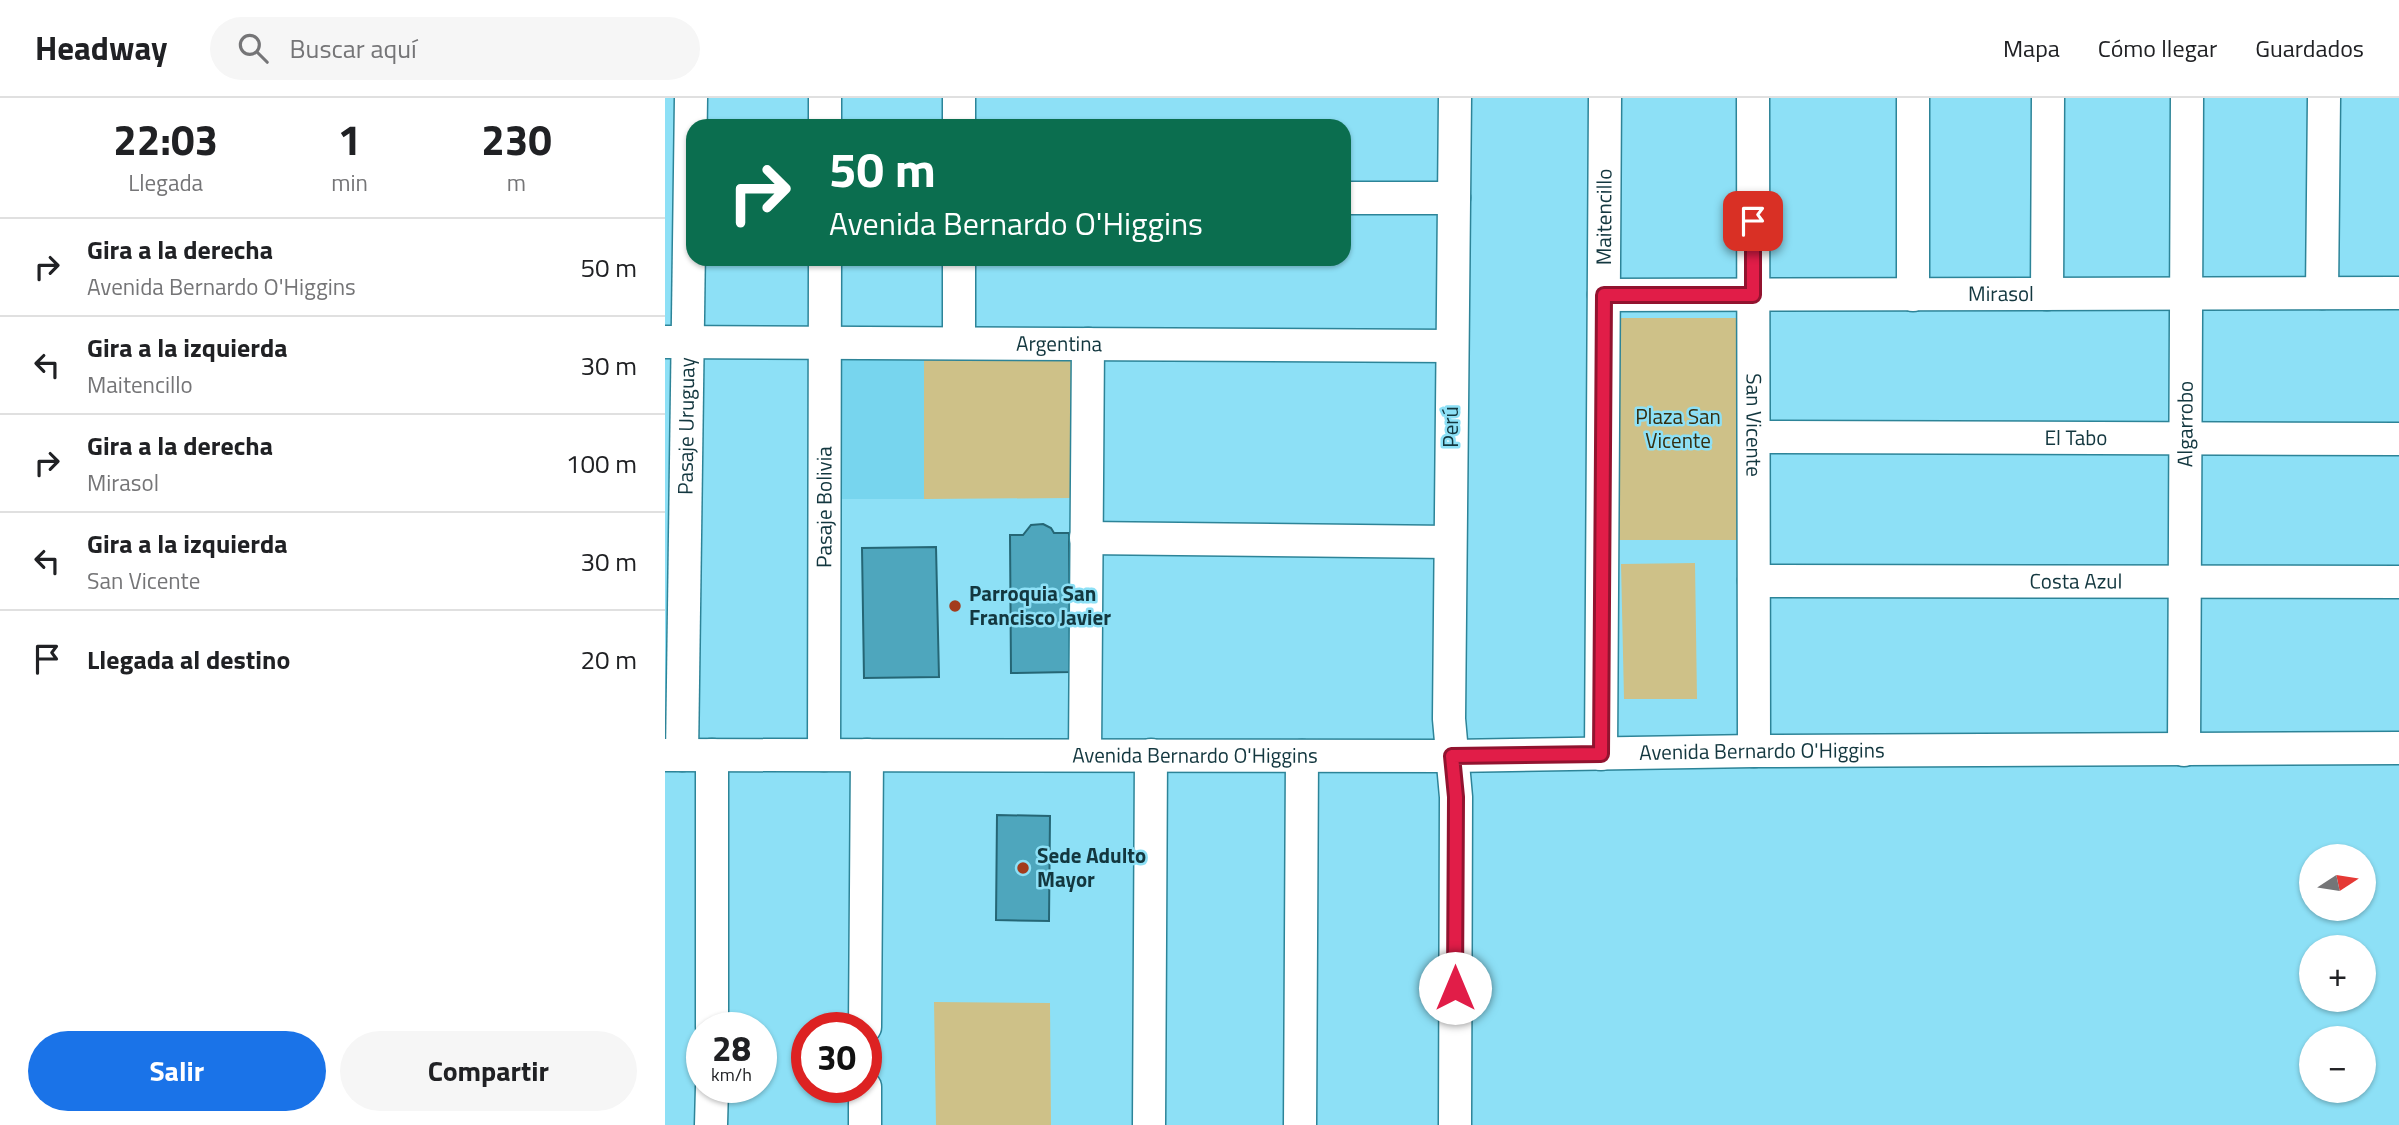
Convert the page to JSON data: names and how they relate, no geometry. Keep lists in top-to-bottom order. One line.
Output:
{"streets":{"street":["Maitencillo","Mirasol","Argentina","Algarrobo","San Vicente","Pasaje Uruguay","Perú","El Tabo","Pasaje Bolivia","Costa Azul","Avenida Bernardo O'Higgins"]},"crossings":[["Maitencillo","Mirasol"],["Maitencillo","Avenida Bernardo O'Higgins"],["Mirasol","Algarrobo"],["Mirasol","San Vicente"],["Argentina","Pasaje Uruguay"],["Argentina","Perú"],["Argentina","Pasaje Bolivia"],["Algarrobo","El Tabo"],["Algarrobo","Costa Azul"],["Algarrobo","Avenida Bernardo O'Higgins"],["San Vicente","El Tabo"],["San Vicente","Costa Azul"],["San Vicente","Avenida Bernardo O'Higgins"],["Pasaje Uruguay","Avenida Bernardo O'Higgins"],["Perú","Avenida Bernardo O'Higgins"],["Pasaje Bolivia","Avenida Bernardo O'Higgins"]],"parks":["Plaza San Vicente"],"places":["Parroquia San Francisco Javier","Sede Adulto Mayor"],"north":"right","page":{"header":"Headway","search":"Buscar aquí","nav":["Mapa","Cómo llegar","Guardados"],"eta":["22:03","Llegada","1","min","230","m"],"turn":["50 m","Avenida Bernardo O'Higgins"],"list":[{"name":"Gira a la derecha","note":"Avenida Bernardo O'Higgins","value":"50 m"},{"name":"Gira a la izquierda","note":"Maitencillo","value":"30 m"},{"name":"Gira a la derecha","note":"Mirasol","value":"100 m"},{"name":"Gira a la izquierda","note":"San Vicente","value":"30 m"},{"name":"Llegada al destino","value":"20 m"}],"map_buttons":["+","−"],"speed":"28 km/h","limit":"30","buttons":["Salir","Compartir"]}}
